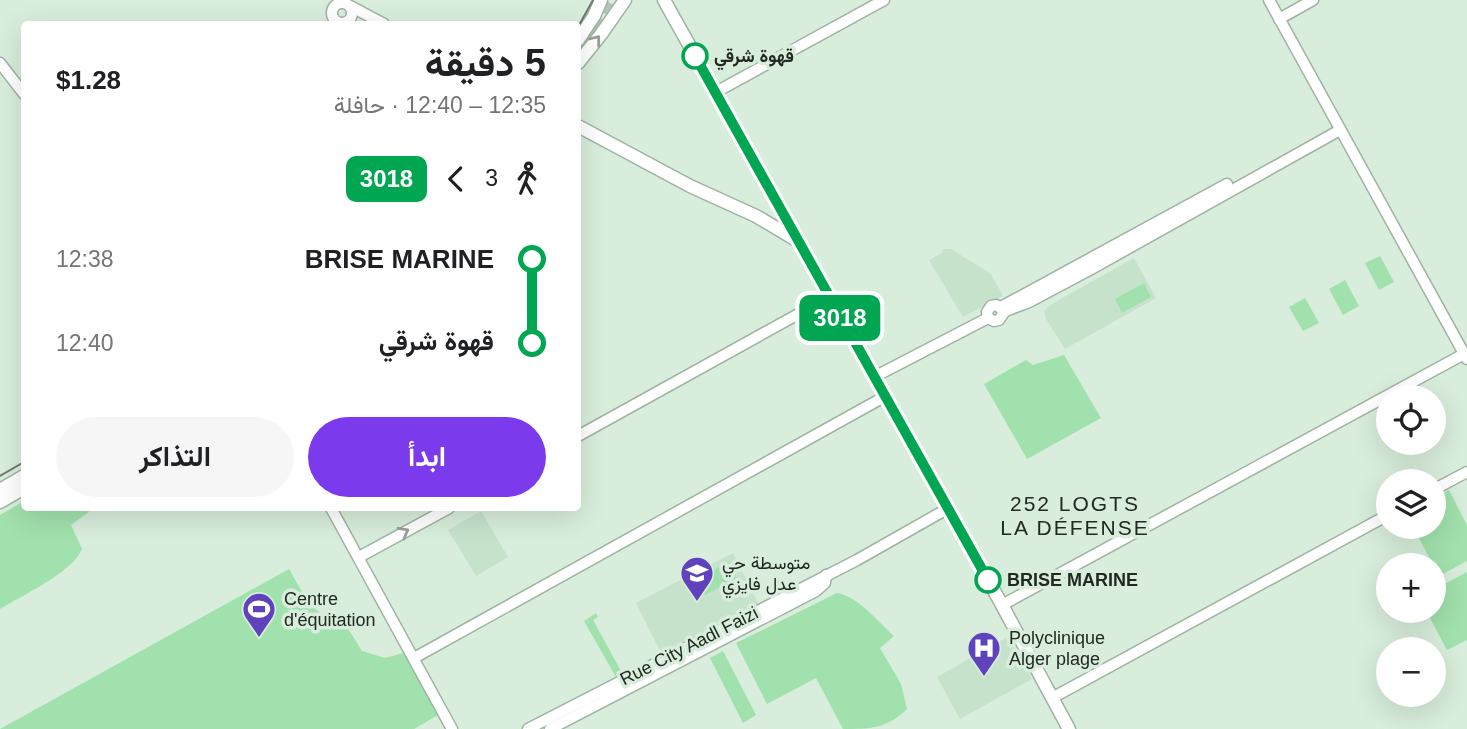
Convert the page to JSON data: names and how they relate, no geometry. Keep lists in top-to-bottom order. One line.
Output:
{"streets":{"main road":["Rue City Aadl Faizi"]},"districts":["252 LOGTS LA DÉFENSE"],"places":{"other":["قهوة شرقي","BRISE MARINE"],"school or university":["متوسطة حي عدل فايزي"],"sports":["Centre d'équitation"],"hospital":["Polyclinique Alger plage"]},"lines":["bus line 3018"],"page":{"on_map":"3018","heading":["5 دقيقة","12:35 – 12:40 · حافلة","$1.28"],"legs":["3","3018"],"list":[{"name":"BRISE MARINE","value":"12:38"},{"name":"قهوة شرقي","value":"12:40"}],"map_buttons":["+","−"],"buttons":["ابدأ","التذاكر"]}}
